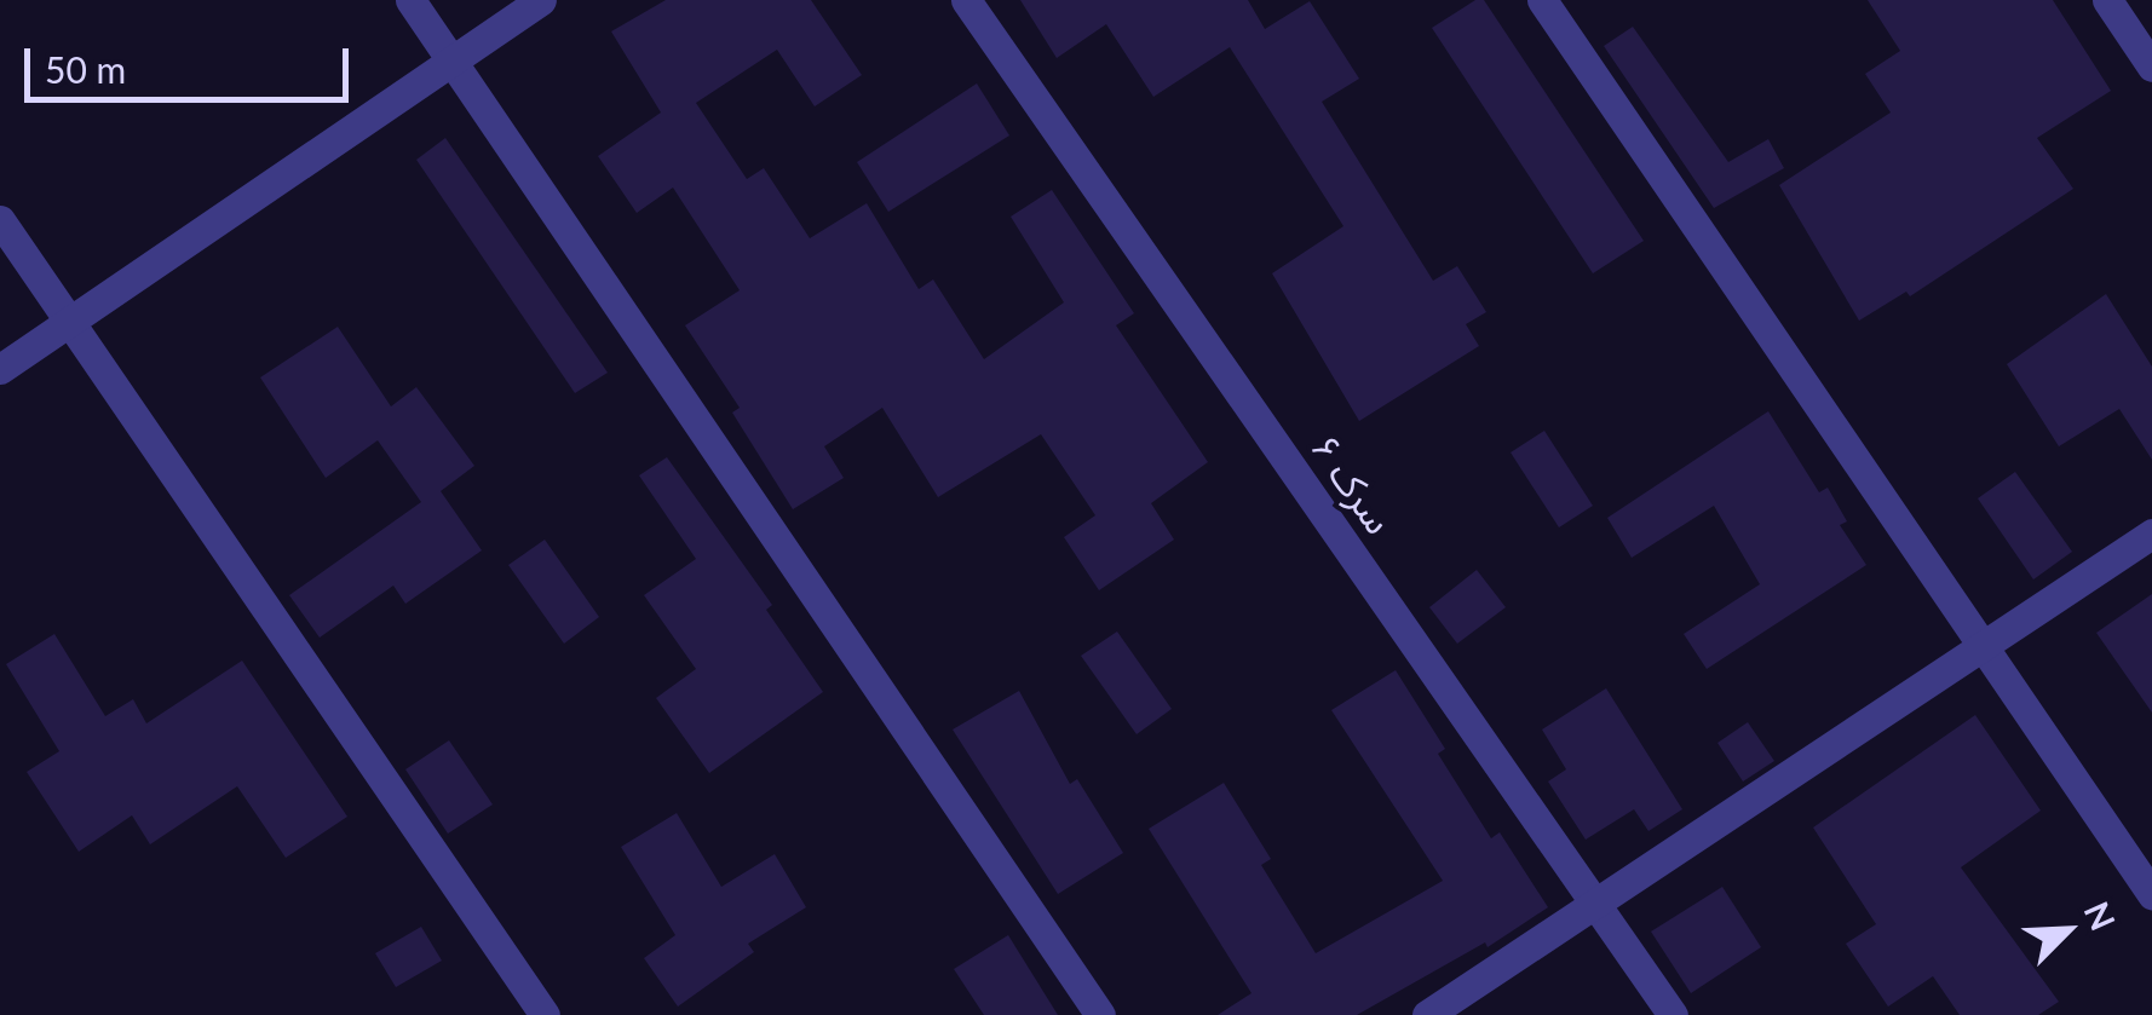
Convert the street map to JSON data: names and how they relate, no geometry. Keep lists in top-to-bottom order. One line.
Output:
{"streets":{"street":["سرک ۶"]},"scale_bar":"50 m","north":"top right"}
